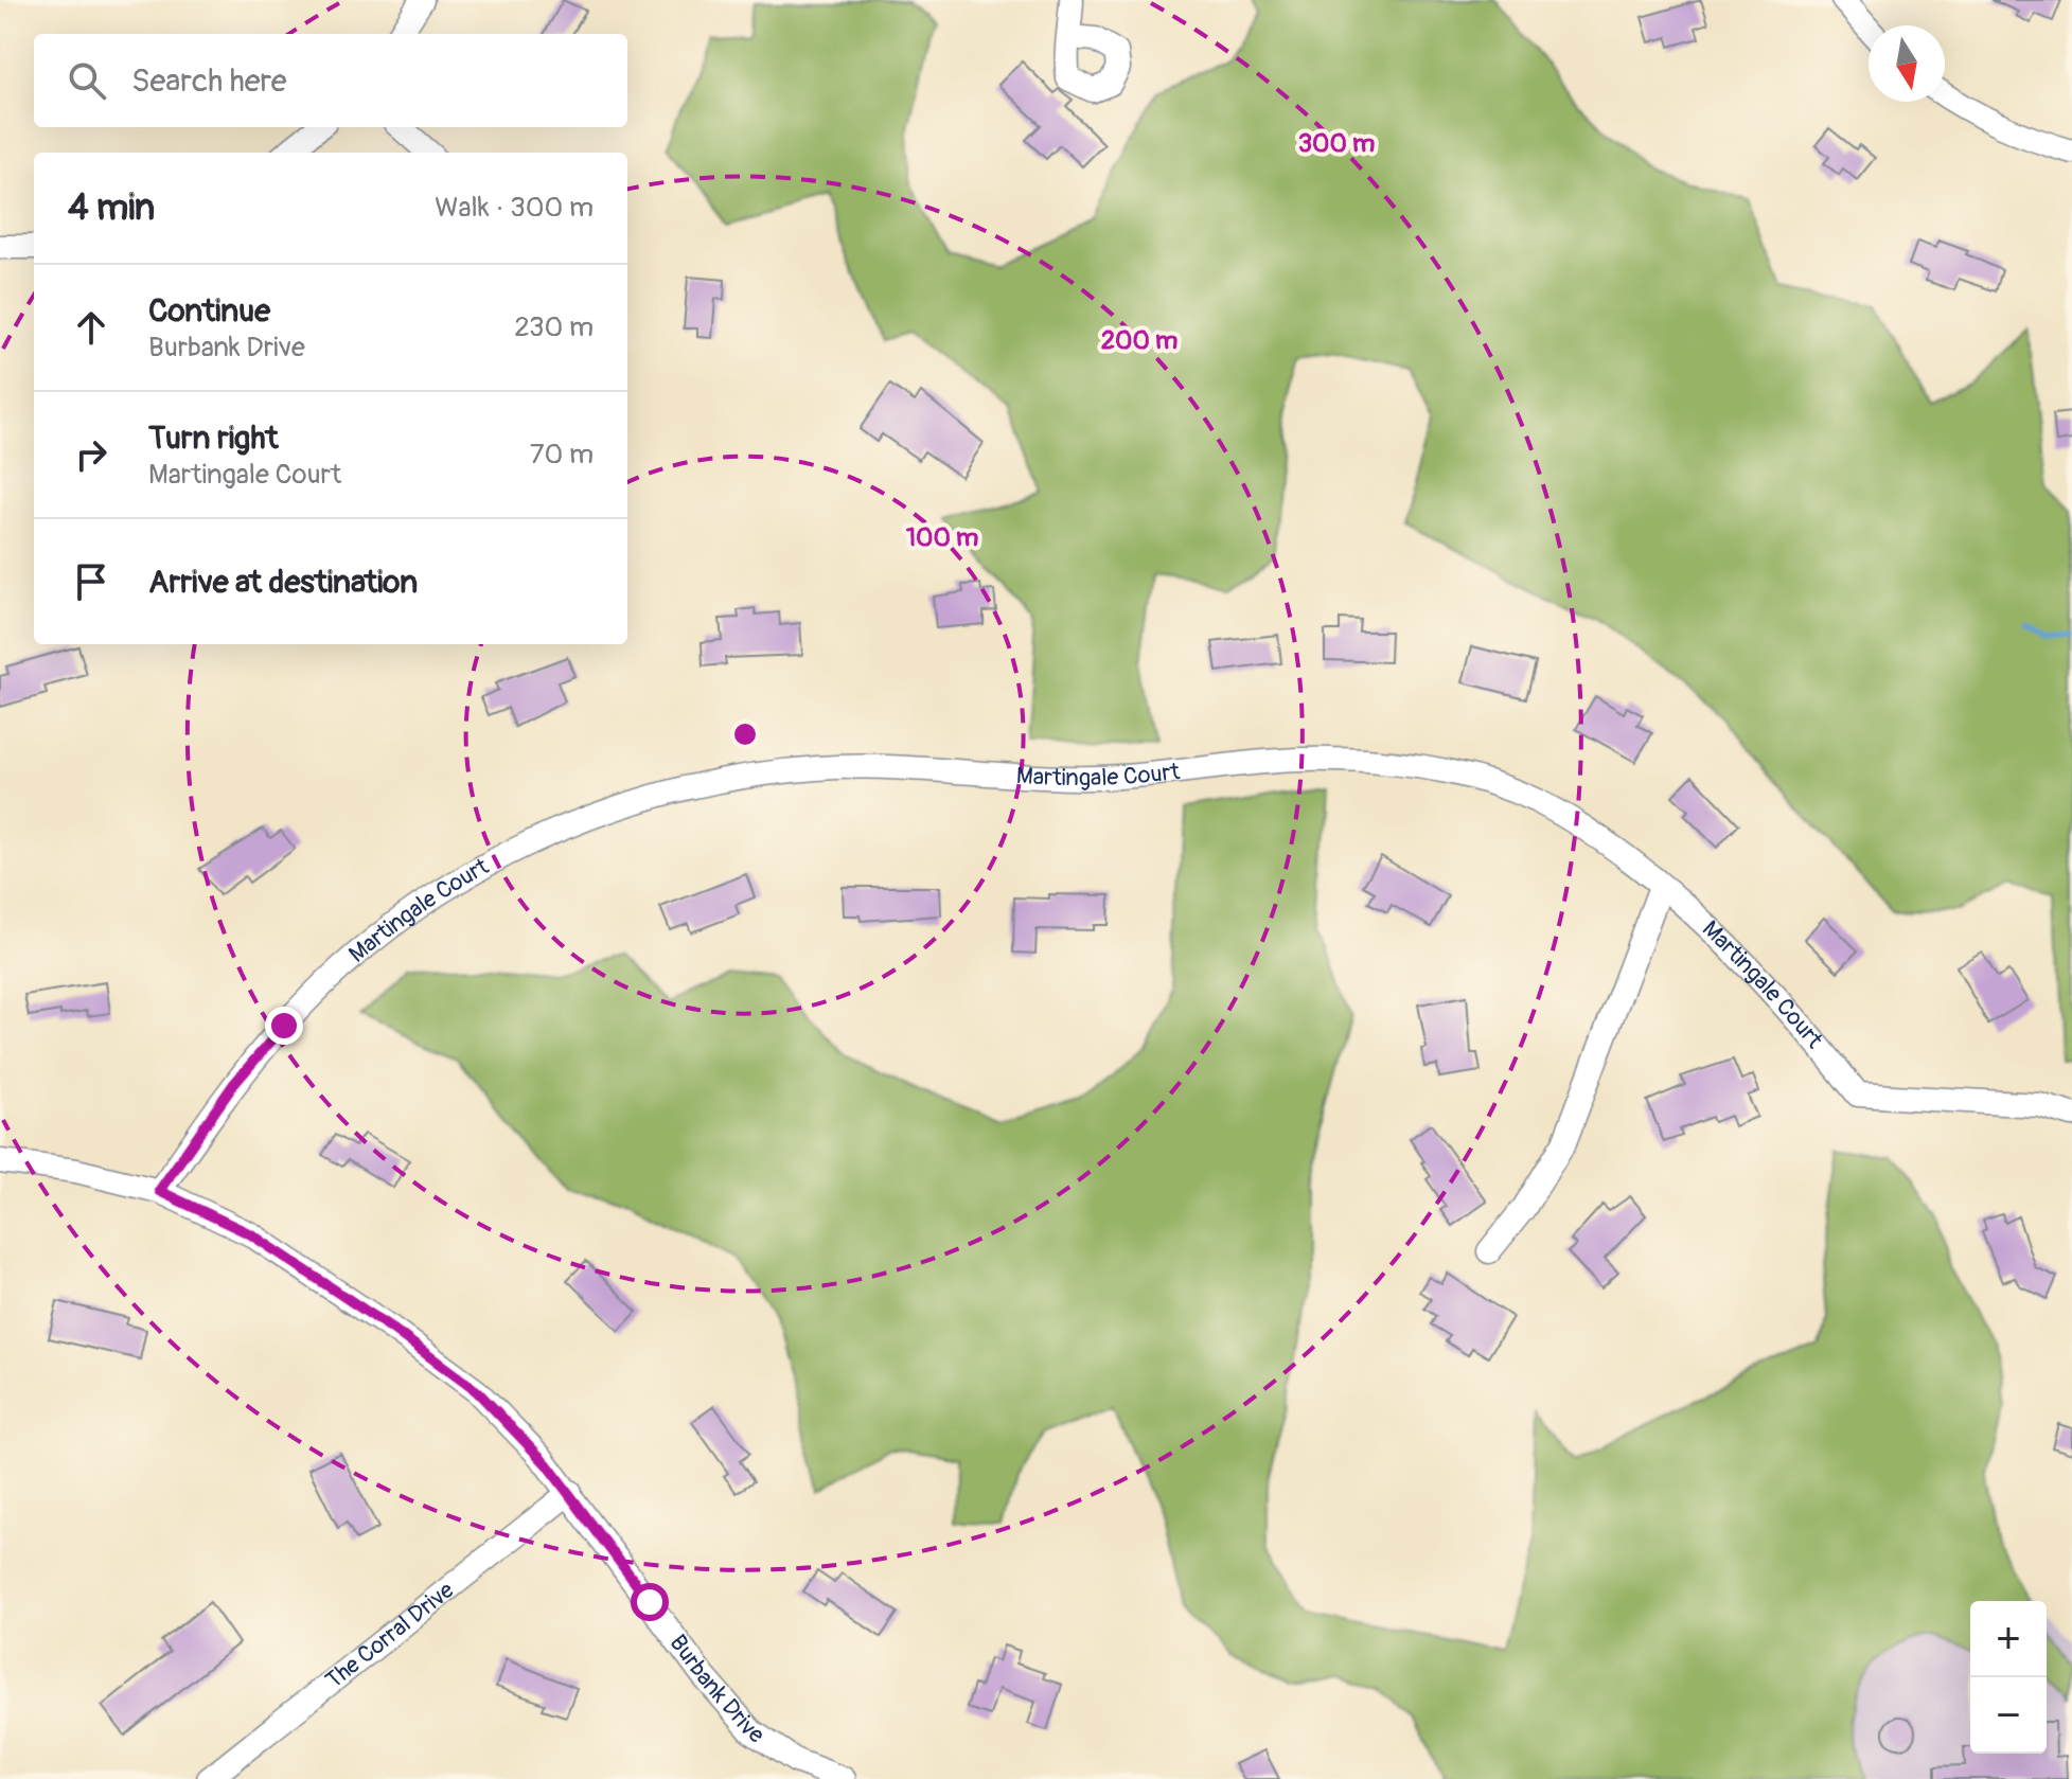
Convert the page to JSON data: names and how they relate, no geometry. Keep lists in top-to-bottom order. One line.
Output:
{"streets":{"street":["Martingale Court","The Corral Drive","Burbank Drive"]},"crossings":[["Martingale Court","Burbank Drive"],["The Corral Drive","Burbank Drive"]],"north":"bottom","page":{"search":"Search here","heading":["4 min","Walk · 300 m"],"list":[["Continue","Burbank Drive","230 m"],["Turn right","Martingale Court","70 m"],"Arrive at destination"],"map_buttons":["+","−"]},"rings":["300 m","200 m","100 m"]}
